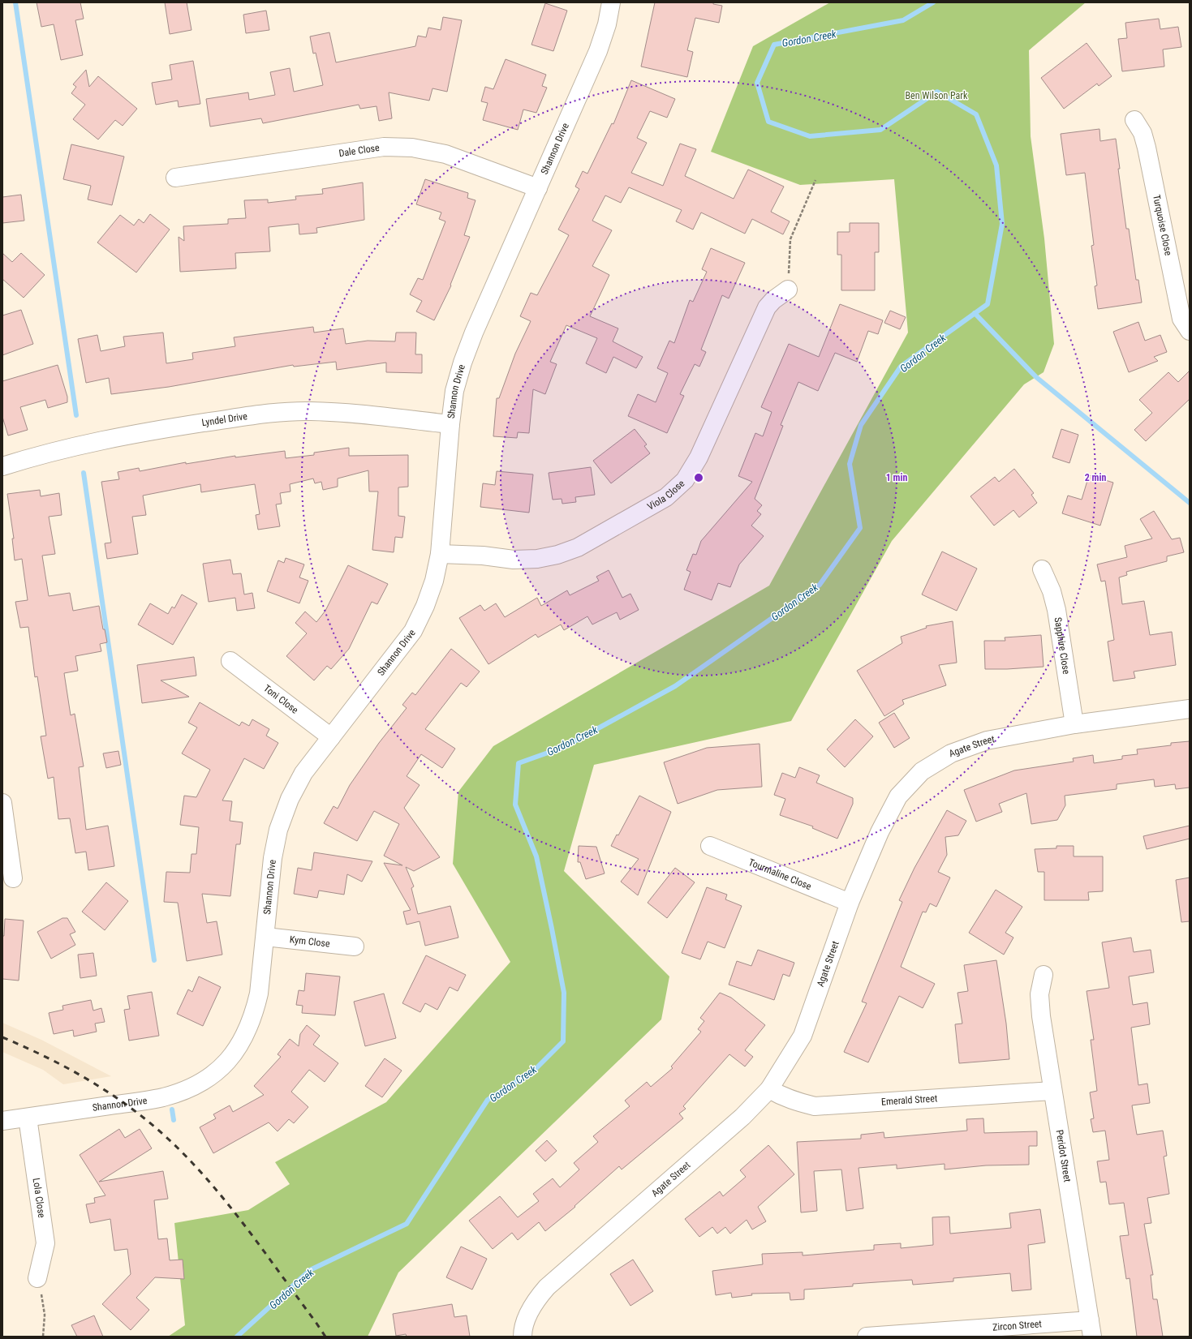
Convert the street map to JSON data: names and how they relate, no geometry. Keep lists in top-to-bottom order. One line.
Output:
{"streets":{"street":["Shannon Drive","Dale Close","Turquoise Close","Lyndel Drive","Viola Close","Sapphire Close","Toni Close","Agate Street","Tourmaline Close","Kym Close","Emerald Street","Peridot Street","Lola Close","Zircon Street"]},"crossings":[["Shannon Drive","Dale Close"],["Shannon Drive","Lyndel Drive"],["Shannon Drive","Viola Close"],["Shannon Drive","Toni Close"],["Shannon Drive","Kym Close"],["Shannon Drive","Lola Close"],["Sapphire Close","Agate Street"],["Agate Street","Tourmaline Close"],["Agate Street","Emerald Street"],["Emerald Street","Peridot Street"],["Peridot Street","Zircon Street"]],"water":["Gordon Creek"],"parks":["Ben Wilson Park"],"rings":["1 min","2 min"]}
